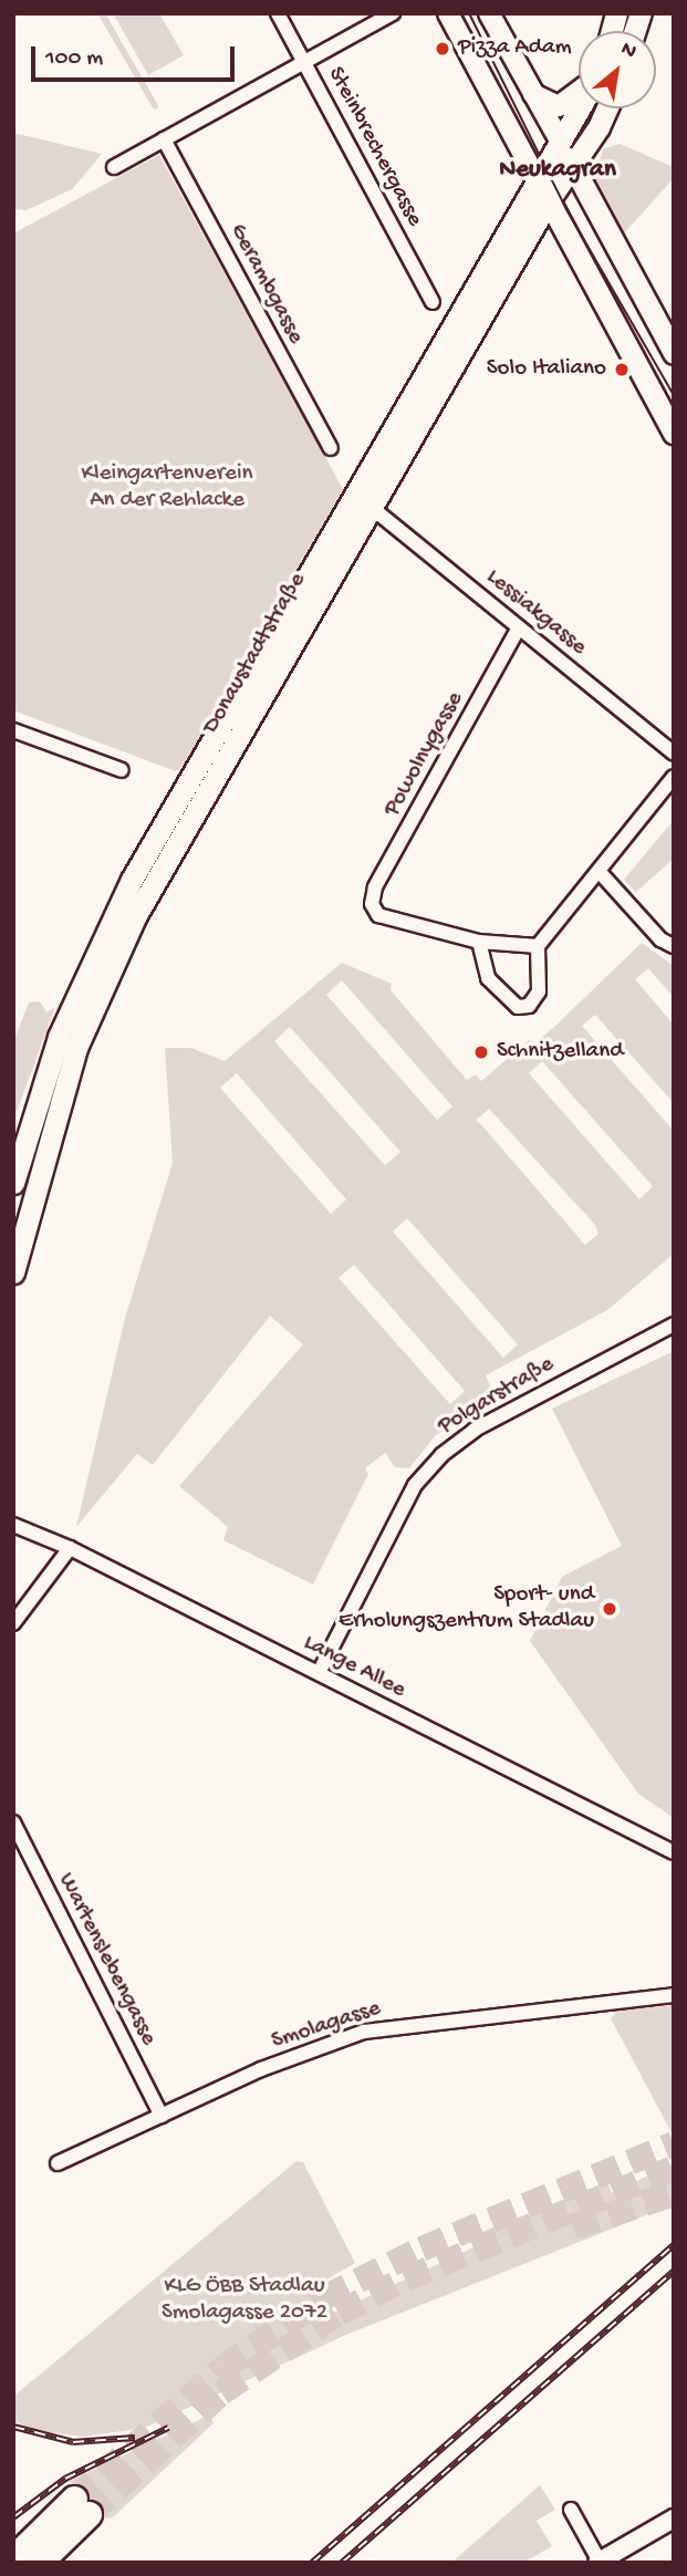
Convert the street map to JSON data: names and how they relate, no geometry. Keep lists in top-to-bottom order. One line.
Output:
{"streets":{"main road":["Donaustadtstraße"],"street":["Steinbrechergasse","Gerambgasse","Lessiakgasse","Powolnygasse","Polgarstraße","Lange Allee","Wartenslebengasse","Smolagasse"]},"crossings":[["Lessiakgasse","Donaustadtstraße"],["Lessiakgasse","Powolnygasse"],["Polgarstraße","Lange Allee"],["Wartenslebengasse","Smolagasse"]],"districts":["Neukagran"],"parks":["Kleingartenverein An der Rehlacke","KLG ÖBB Stadlau Smolagasse 2072"],"places":["Pizza Adam","Solo Italiano","Schnitzelland","Sport- und Erholungszentrum Stadlau"],"scale_bar":"100 m","north":"top right"}
